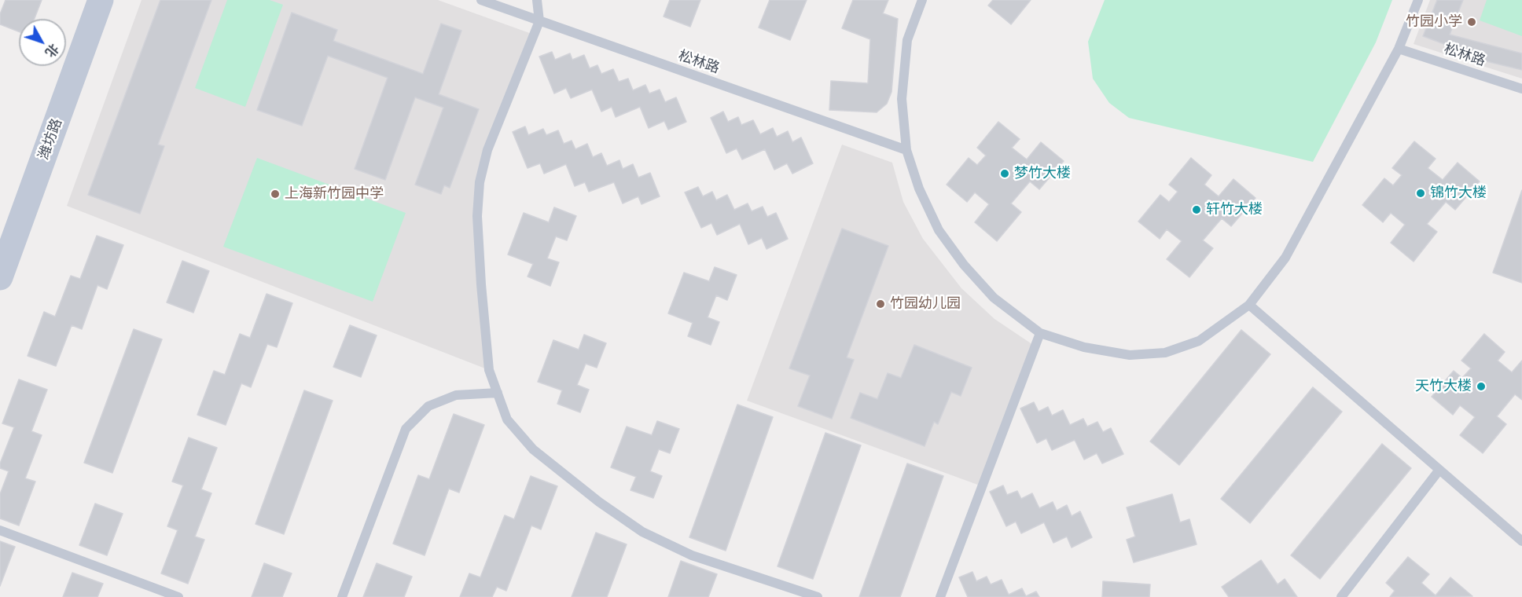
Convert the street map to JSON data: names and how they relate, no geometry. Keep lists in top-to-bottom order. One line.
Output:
{"streets":{"street":["潍坊路"],"lane":["松林路"]},"places":["竹园小学","梦竹大楼","锦竹大楼","上海新竹园中学","轩竹大楼","竹园幼儿园","天竹大楼"],"north":"bottom right"}
